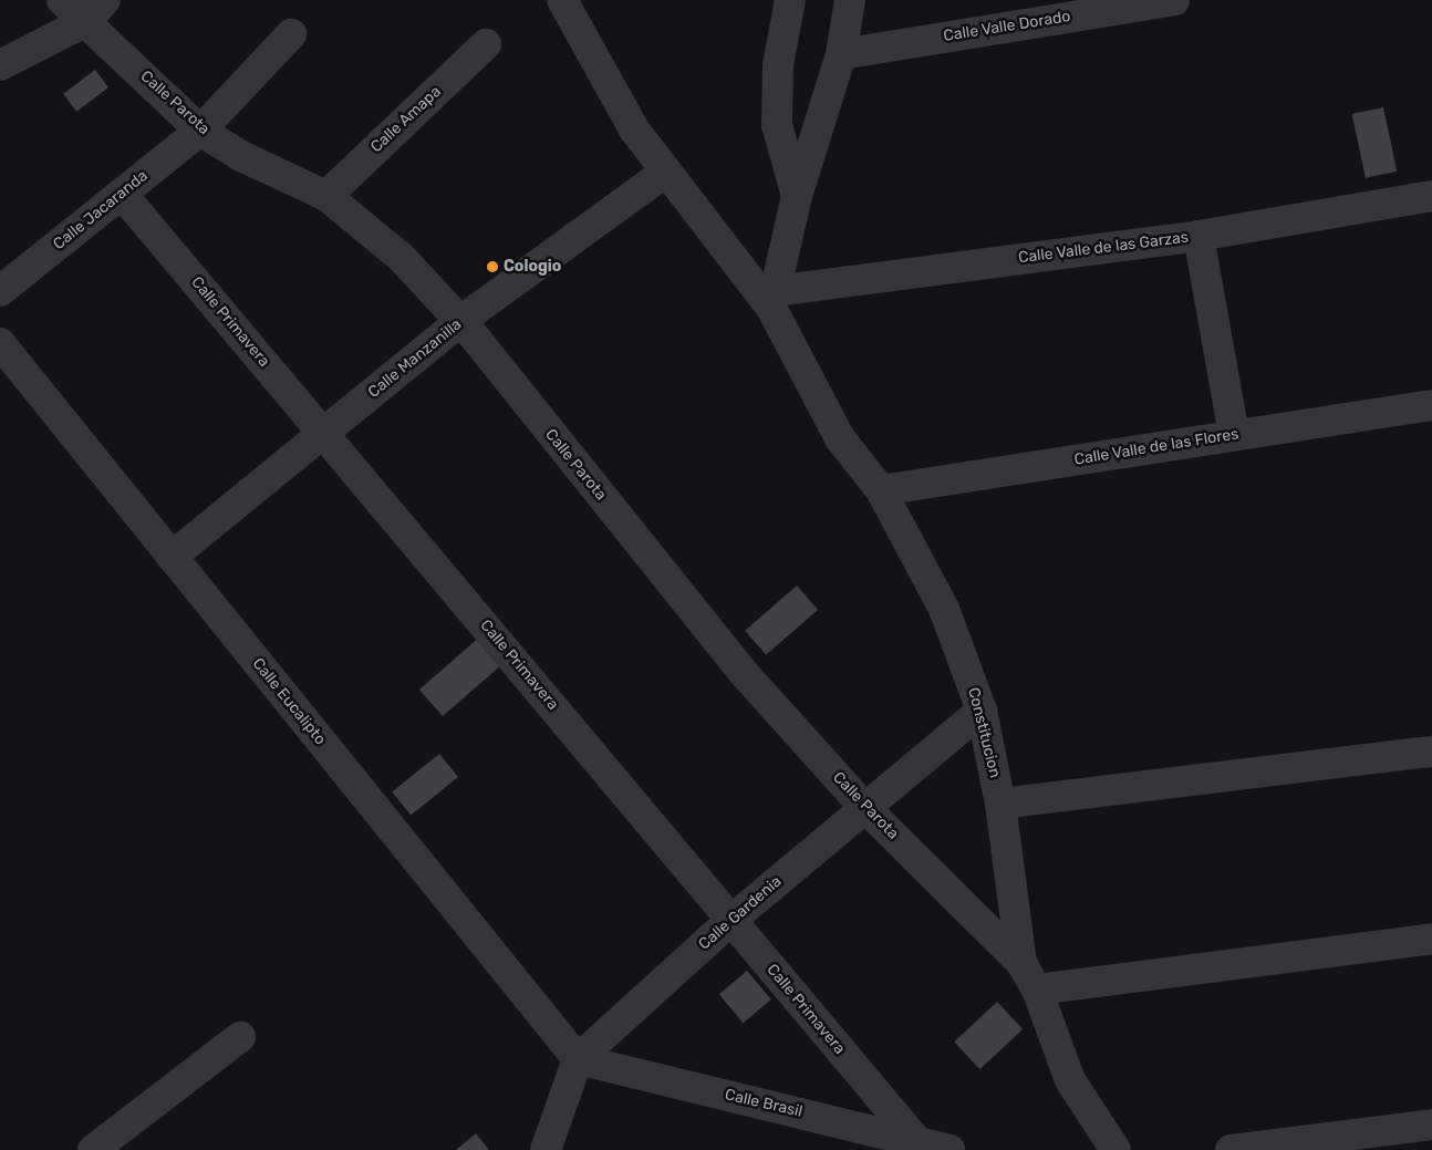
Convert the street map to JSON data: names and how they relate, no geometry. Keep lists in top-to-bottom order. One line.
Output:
{"streets":{"street":["Calle Valle Dorado","Calle Parota","Calle Amapa","Calle Jacaranda","Calle Valle de las Garzas","Calle Primavera","Calle Manzanilla","Calle Valle de las Flores","Calle Eucalipto","Constitucion","Calle Gardenia","Calle Brasil"]},"crossings":[["Calle Parota","Calle Amapa"],["Calle Parota","Calle Jacaranda"],["Calle Parota","Calle Manzanilla"],["Calle Parota","Constitucion"],["Calle Parota","Calle Gardenia"],["Calle Jacaranda","Calle Primavera"],["Calle Valle de las Garzas","Constitucion"],["Calle Primavera","Calle Manzanilla"],["Calle Primavera","Calle Gardenia"],["Calle Primavera","Calle Brasil"],["Calle Manzanilla","Calle Eucalipto"],["Calle Manzanilla","Constitucion"],["Calle Valle de las Flores","Constitucion"],["Calle Eucalipto","Calle Gardenia"],["Calle Eucalipto","Calle Brasil"],["Constitucion","Calle Gardenia"],["Calle Gardenia","Calle Brasil"]],"places":["Cologio"]}
